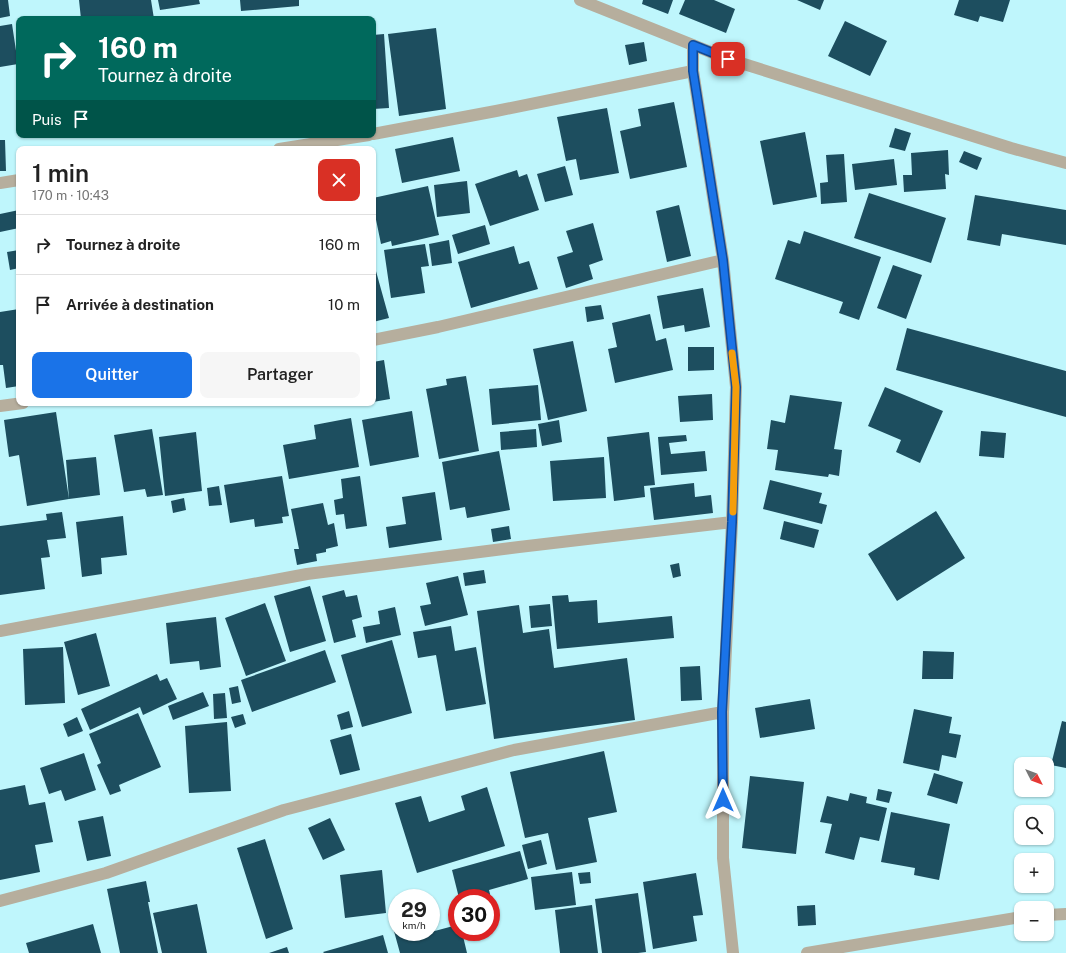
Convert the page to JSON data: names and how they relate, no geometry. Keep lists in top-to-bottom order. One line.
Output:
{"north":"bottom right","page":{"turn":["160 m","Tournez à droite"],"then":"Puis","heading":["1 min","170 m · 10:43"],"list":[{"name":"Tournez à droite","value":"160 m"},{"name":"Arrivée à destination","value":"10 m"}],"buttons":["Quitter","Partager"],"map_buttons":["+","−"],"speed":"29 km/h","limit":"30"}}
